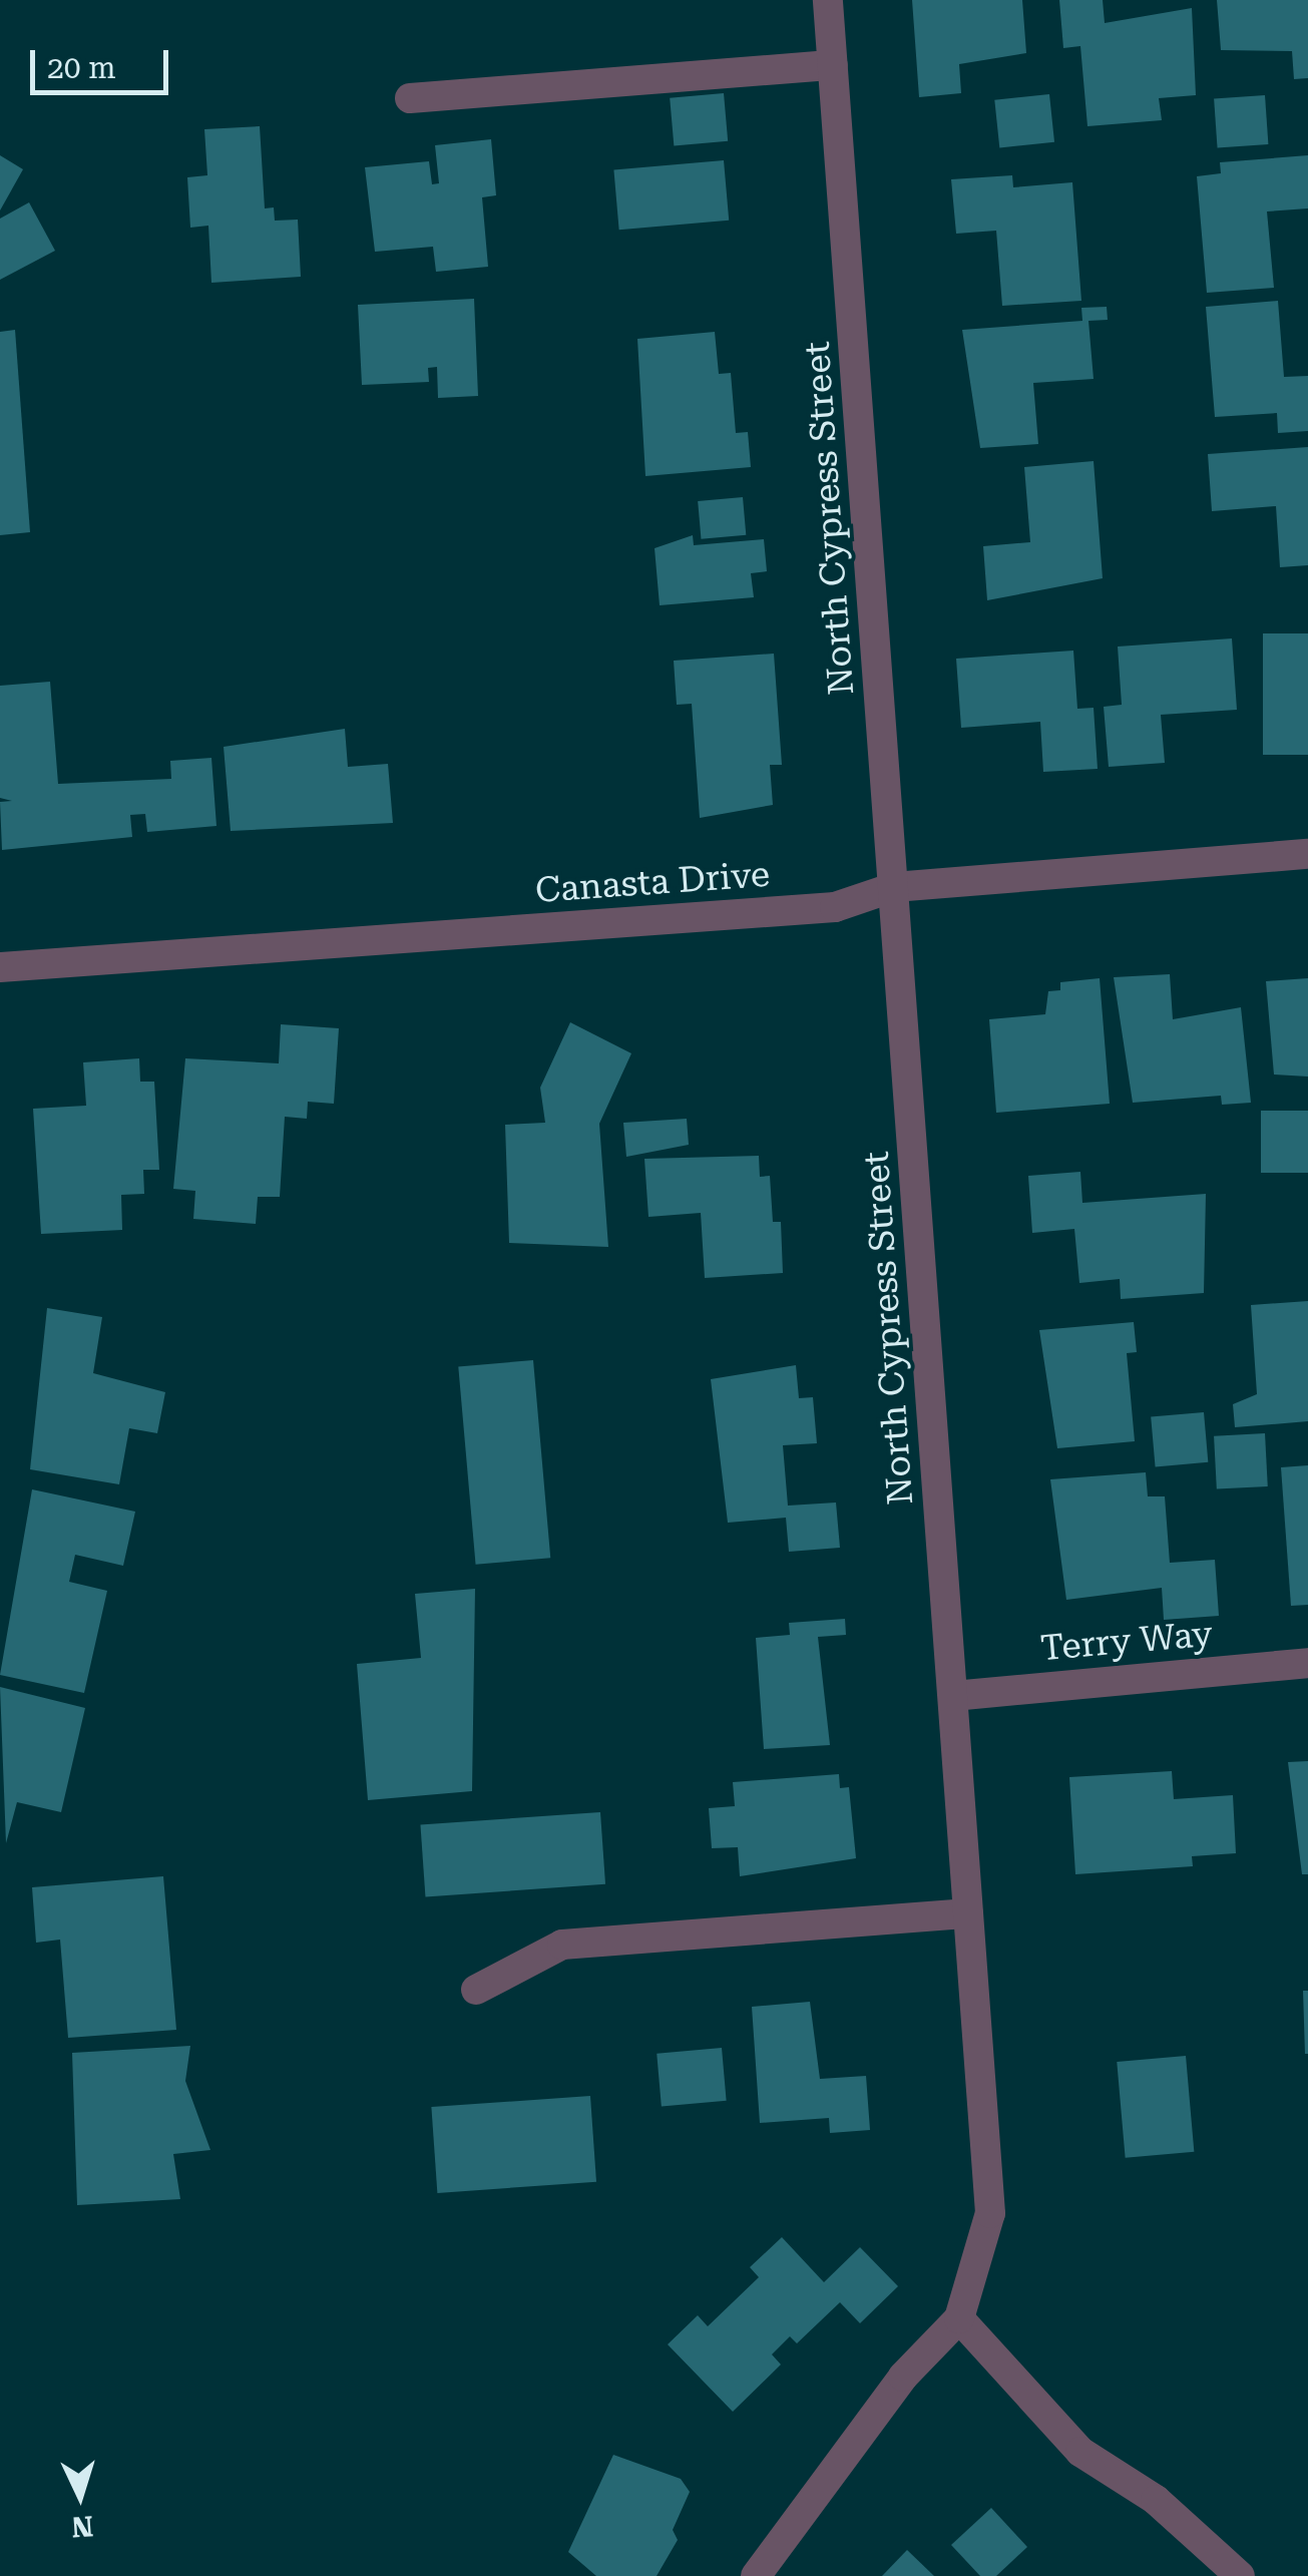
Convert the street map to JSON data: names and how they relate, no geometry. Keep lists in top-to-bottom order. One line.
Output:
{"streets":{"street":["North Cypress Street","Canasta Drive","Terry Way"]},"crossings":[["North Cypress Street","Canasta Drive"],["North Cypress Street","Terry Way"]],"scale_bar":"20 m","north":"bottom"}
